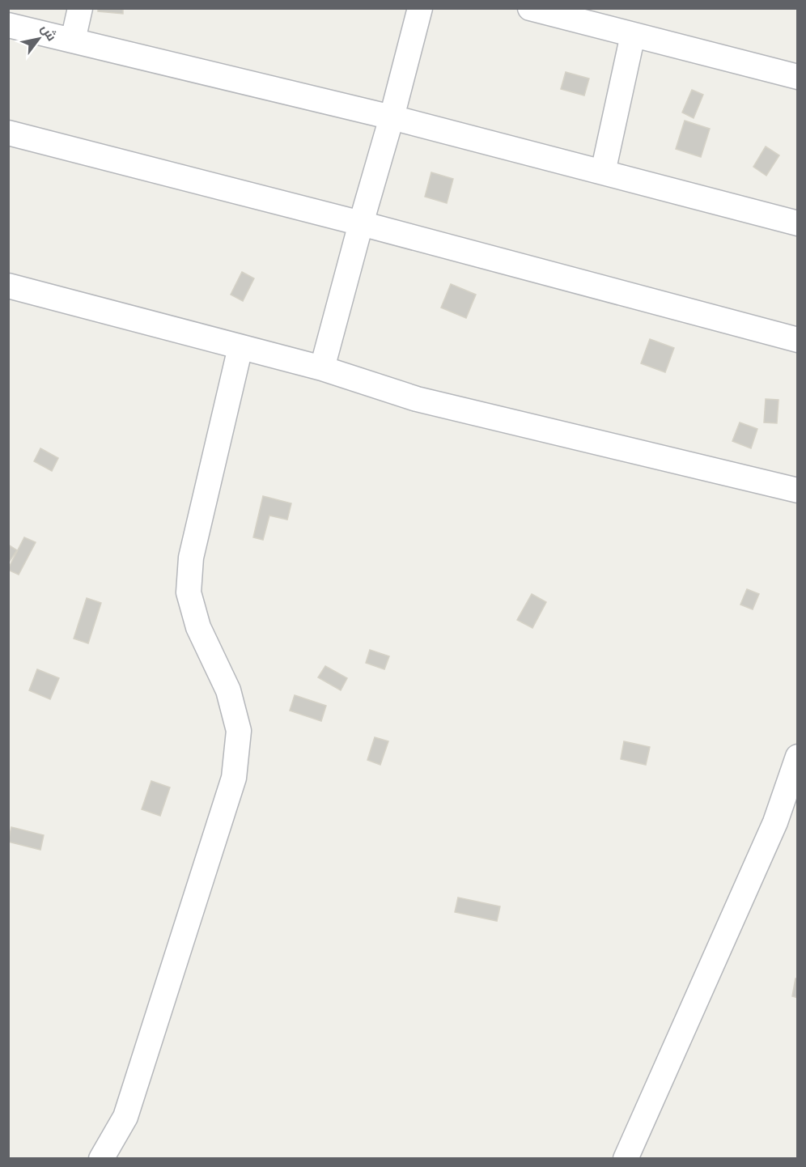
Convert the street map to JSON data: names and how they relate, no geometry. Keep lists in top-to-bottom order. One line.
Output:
{"north":"top right"}
